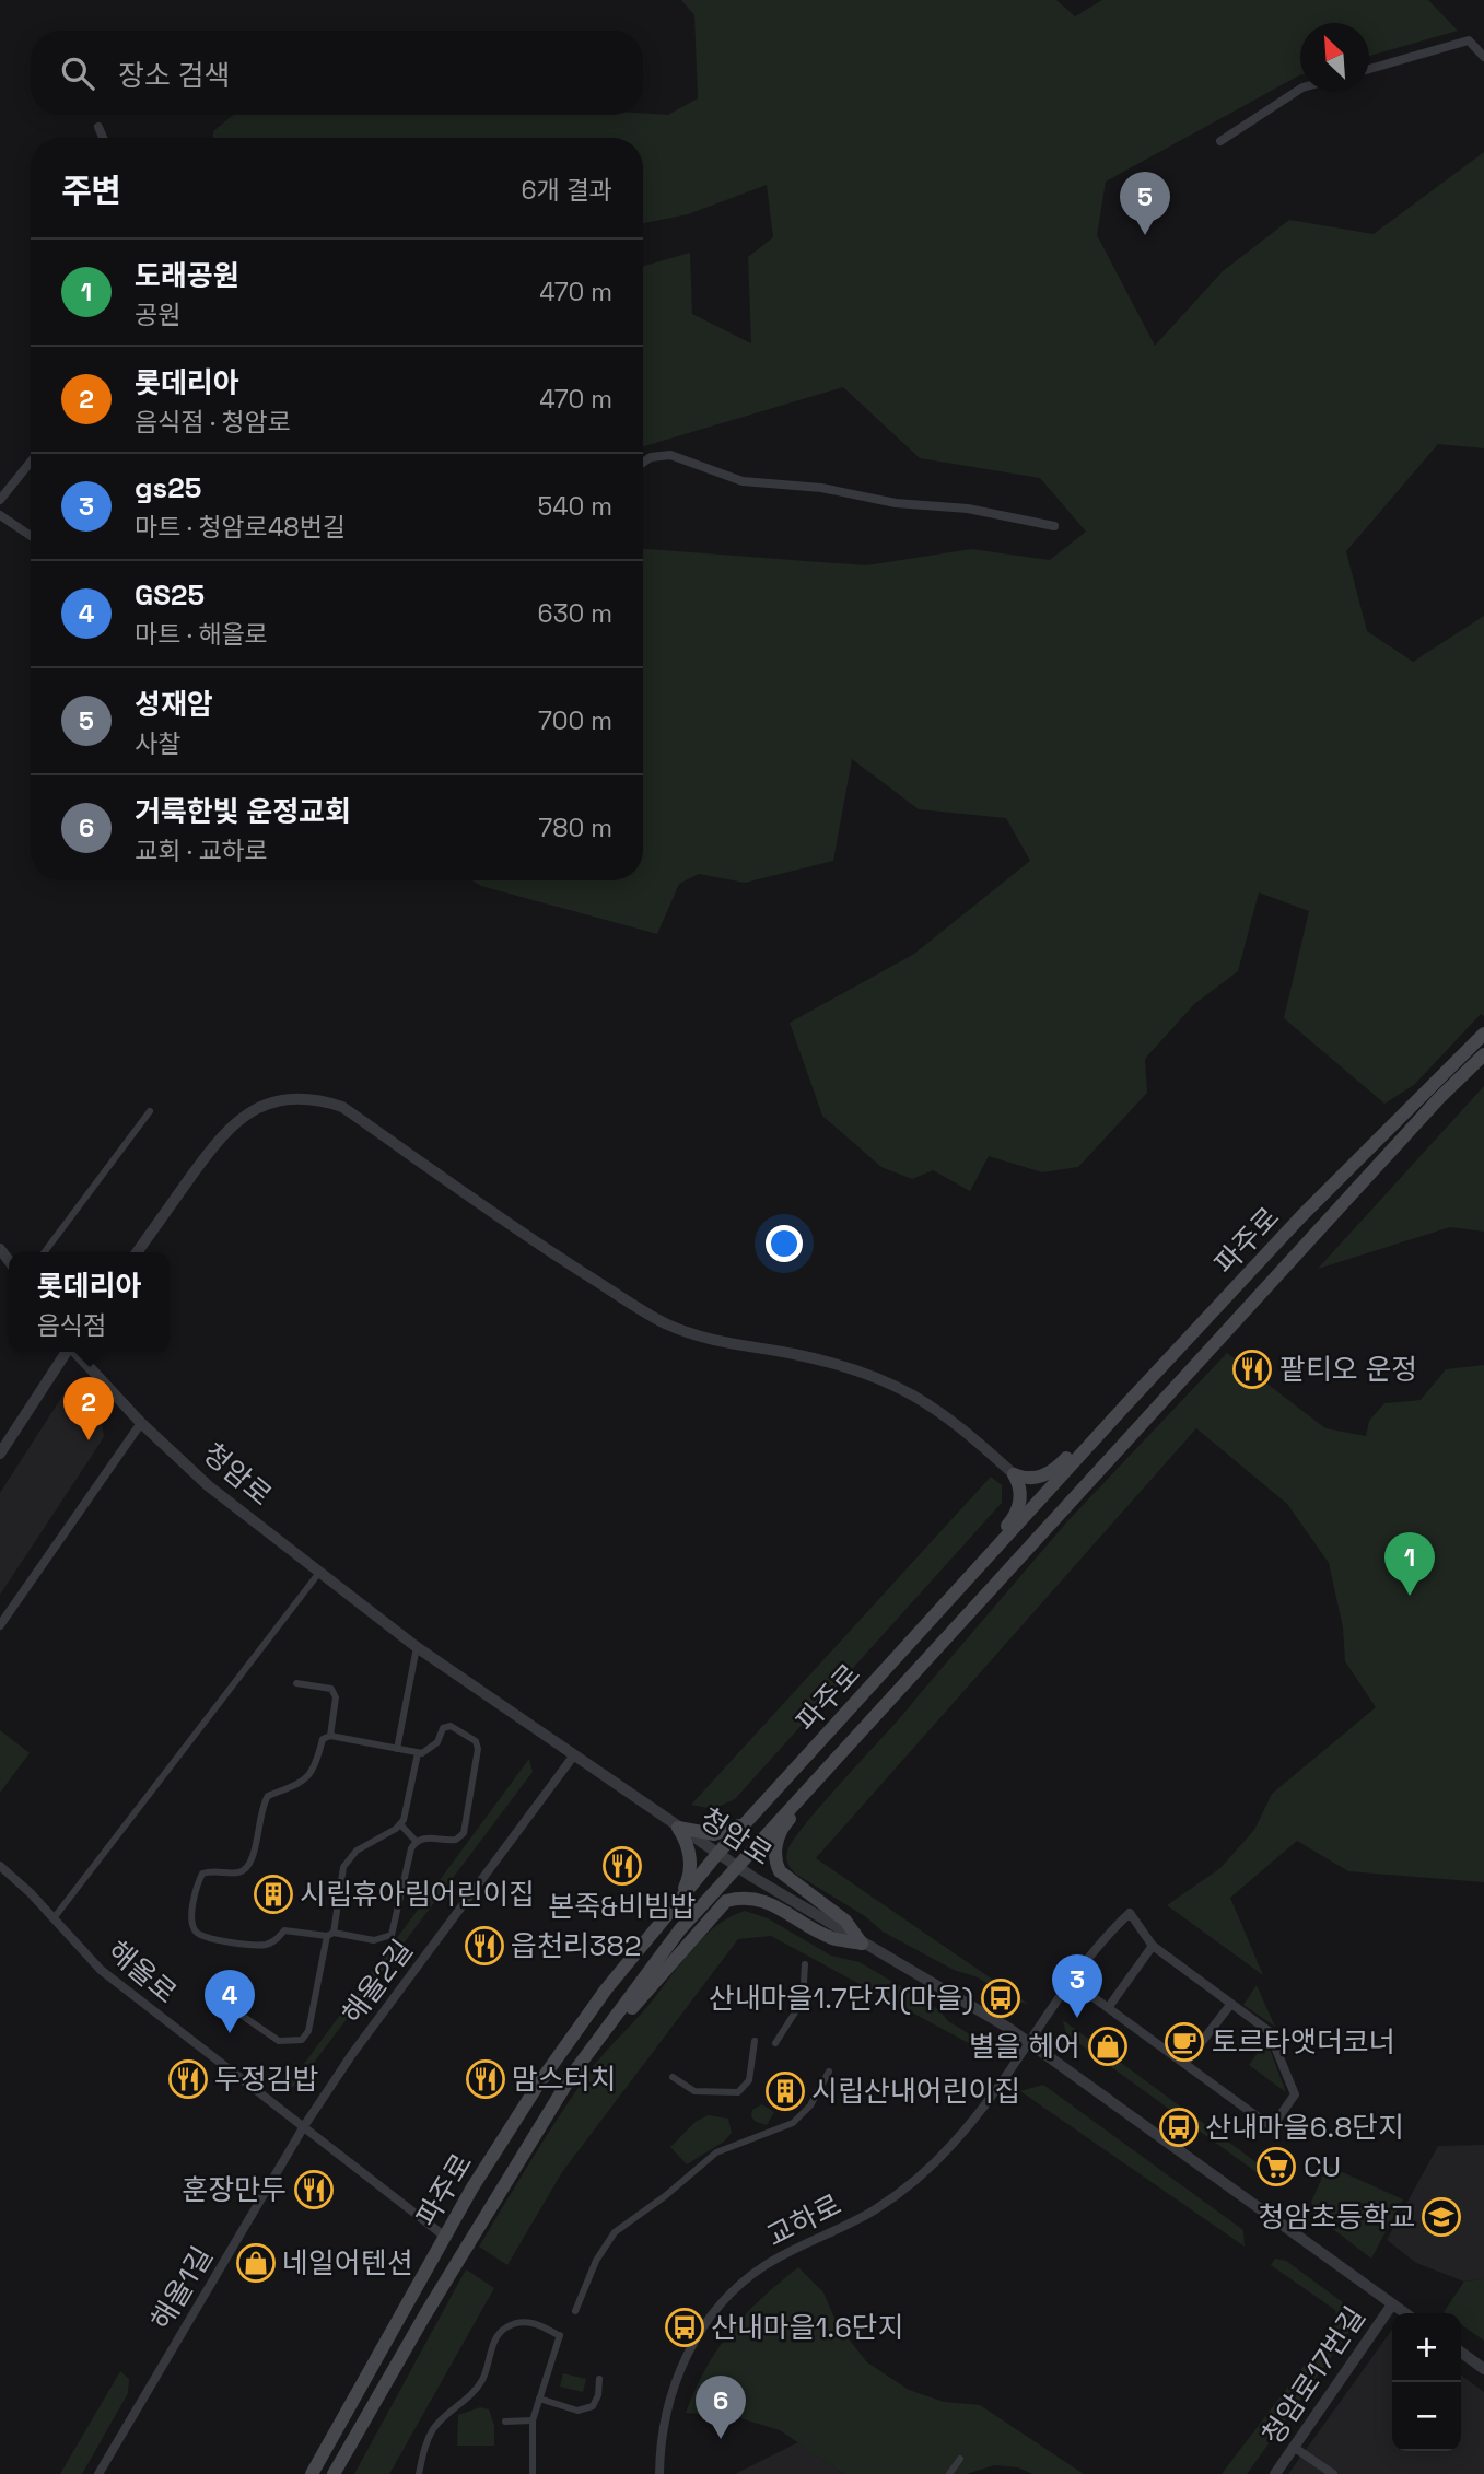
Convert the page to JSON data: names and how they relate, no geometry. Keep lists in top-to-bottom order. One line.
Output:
{"streets":{"main road":["파주로"],"street":["청암로","해올로","해올2길","교하로","해올1길","청암로17번길"]},"crossings":[["파주로","청암로"],["파주로","해올로"],["청암로","해올2길"],["청암로","교하로"],["청암로","청암로17번길"],["해올로","해올2길"],["해올로","해올1길"],["해올2길","해올1길"]],"places":{"restaurant":["팥티오 운정","본죽&비빔밥","읍천리382","두정김밥","맘스터치","훈장만두"],"building":["시립휴아림어린이집","시립산내어린이집"],"bus stop":["산내마을1.7단지(마을)","산내마을6.8단지","산내마을1.6단지"],"cafe":["토르타앳더코너"],"shop":["별을 헤어","네일어텐션"],"supermarket":["CU"],"school or university":["청암초등학교"]},"north":"top left","page":{"search":"장소 검색","heading":["주변","6개 결과"],"pins":["5","2","1","3","4","6"],"list":[{"mark":"1","name":"도래공원","note":"공원","value":"470 m"},{"mark":"2","name":"롯데리아","note":"음식점 · 청암로","value":"470 m"},{"mark":"3","name":"gs25","note":"마트 · 청암로48번길","value":"540 m"},{"mark":"4","name":"GS25","note":"마트 · 해올로","value":"630 m"},{"mark":"5","name":"성재암","note":"사찰","value":"700 m"},{"mark":"6","name":"거룩한빛 운정교회","note":"교회 · 교하로","value":"780 m"}],"popup":["롯데리아","음식점"],"map_buttons":["+","−"]}}
